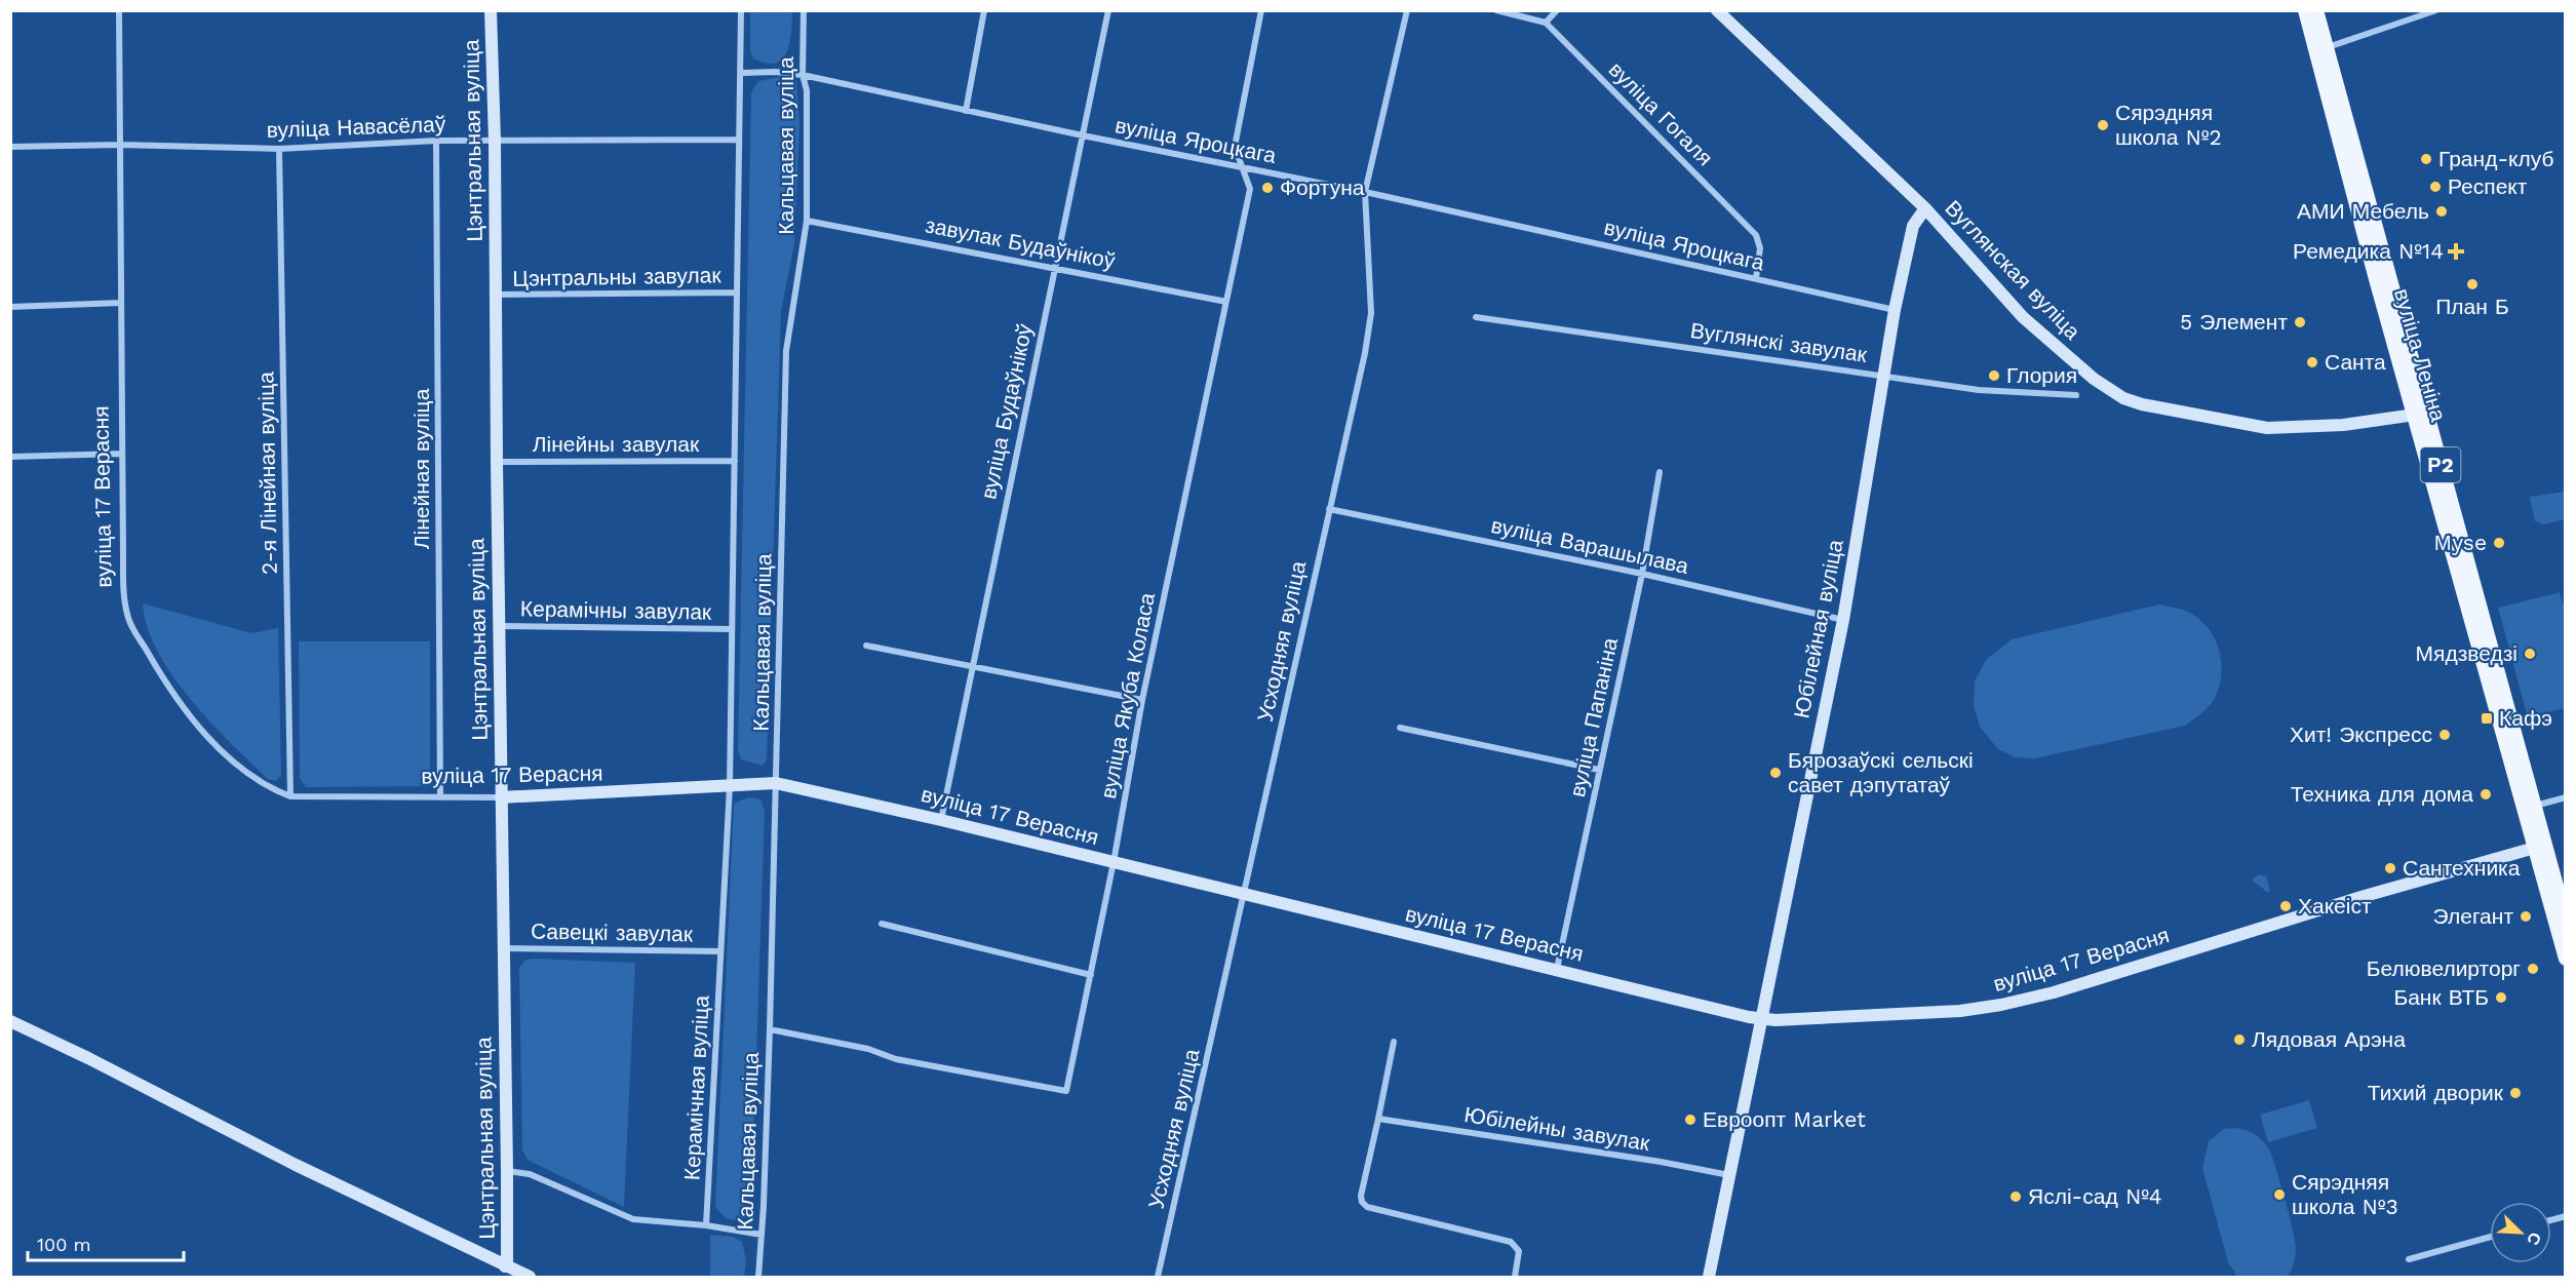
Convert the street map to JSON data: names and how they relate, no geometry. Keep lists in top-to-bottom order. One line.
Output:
{"streets":{"main road":["вуліца Леніна","Р2"],"street":["вуліца Гогаля","вуліца Навасёлаў","Цэнтральная вуліца","вуліца Яроцкага","Кальцавая вуліца","завулак Будаўнікоў","Вуглянская вуліца","Цэнтральны завулак","Вуглянскі завулак","вуліца Будаўнікоў","Лінейны завулак","Лінейная вуліца","2-я Лінейная вуліца","вуліца 17 Верасня","вуліца Варашылава","Керамічны завулак","Юбілейная вуліца","Усходняя вуліца","вуліца Якуба Коласа","вуліца Папаніна","Савецкі завулак","Керамічная вуліца","Юбілейны завулак"]},"crossings":[["вуліца Гогаля","вуліца Яроцкага"],["вуліца Навасёлаў","Цэнтральная вуліца"],["вуліца Навасёлаў","Лінейная вуліца"],["вуліца Навасёлаў","2-я Лінейная вуліца"],["вуліца Навасёлаў","вуліца 17 Верасня"],["вуліца Навасёлаў","Керамічная вуліца"],["Цэнтральная вуліца","Цэнтральны завулак"],["Цэнтральная вуліца","Лінейны завулак"],["Цэнтральная вуліца","вуліца 17 Верасня"],["Цэнтральная вуліца","Керамічны завулак"],["Цэнтральная вуліца","Савецкі завулак"],["вуліца Яроцкага","Кальцавая вуліца"],["вуліца Яроцкага","вуліца Будаўнікоў"],["вуліца Яроцкага","Юбілейная вуліца"],["вуліца Яроцкага","Усходняя вуліца"],["вуліца Яроцкага","вуліца Якуба Коласа"],["вуліца Яроцкага","Керамічная вуліца"],["Кальцавая вуліца","завулак Будаўнікоў"],["Кальцавая вуліца","вуліца 17 Верасня"],["Кальцавая вуліца","вуліца Якуба Коласа"],["завулак Будаўнікоў","вуліца Будаўнікоў"],["завулак Будаўнікоў","вуліца Якуба Коласа"],["Вуглянская вуліца","вуліца Леніна"],["Вуглянская вуліца","Юбілейная вуліца"],["Цэнтральны завулак","Керамічная вуліца"],["Вуглянскі завулак","Юбілейная вуліца"],["вуліца Леніна","вуліца 17 Верасня"],["вуліца Будаўнікоў","вуліца 17 Верасня"],["Лінейны завулак","Керамічная вуліца"],["Лінейная вуліца","вуліца 17 Верасня"],["2-я Лінейная вуліца","вуліца 17 Верасня"],["вуліца 17 Верасня","Юбілейная вуліца"],["вуліца 17 Верасня","Усходняя вуліца"],["вуліца 17 Верасня","вуліца Якуба Коласа"],["вуліца 17 Верасня","вуліца Папаніна"],["вуліца 17 Верасня","Керамічная вуліца"],["вуліца Варашылава","Юбілейная вуліца"],["вуліца Варашылава","Усходняя вуліца"],["вуліца Варашылава","вуліца Папаніна"],["Керамічны завулак","Керамічная вуліца"],["Юбілейная вуліца","Юбілейны завулак"],["Савецкі завулак","Керамічная вуліца"]],"places":{"other":["Сярэдняя школа №2","Гранд-клуб","Респект","Фортуна","АМИ Мебель","План Б","5 Элемент","Санта","Глория","Myse","Мядзведзі","Хит! Экспресс","Бярозаўскі сельскі савет дэпутатаў","Техника для дома","Сантехника","Хакеіст","Элегант","Белювелирторг","Банк ВТБ","Лядовая Арэна","Тихий дворик","Евроопт Market","Сярэдняя школа №3","Яслі-сад №4"],"health":["Ремедика №14"],"transit":["Кафэ"]},"scale_bar":"100 m","north":"bottom right"}
